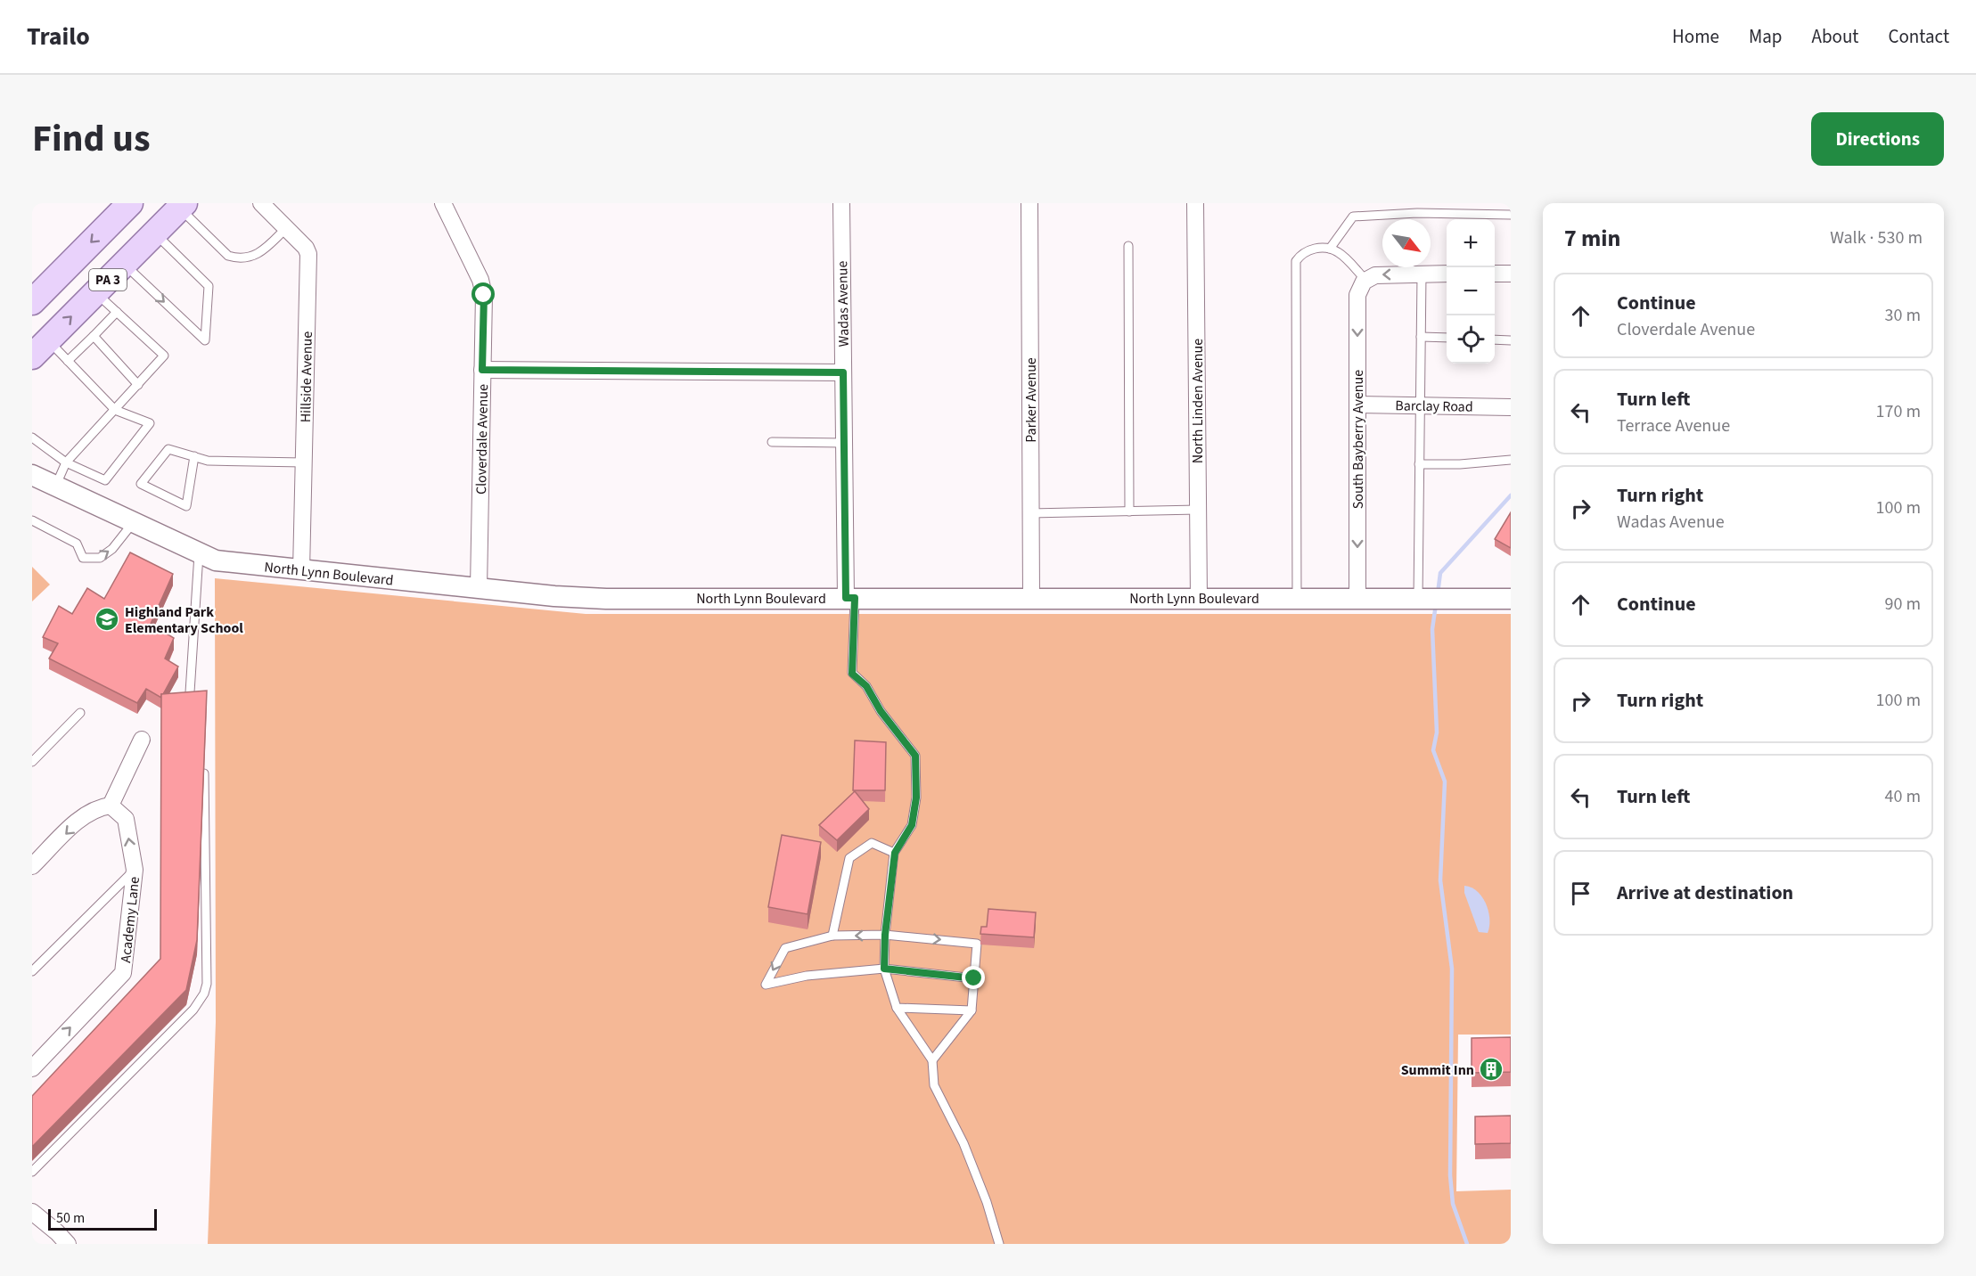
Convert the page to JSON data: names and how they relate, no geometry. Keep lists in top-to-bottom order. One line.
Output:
{"streets":{"main road":["PA 3"],"street":["Wadas Avenue","Hillside Avenue","Parker Avenue","North Linden Avenue","Barclay Road","Cloverdale Avenue","South Bayberry Avenue","North Lynn Boulevard","Academy Lane"]},"crossings":[["Wadas Avenue","North Lynn Boulevard"],["Hillside Avenue","North Lynn Boulevard"],["Parker Avenue","North Lynn Boulevard"],["North Linden Avenue","North Lynn Boulevard"],["Barclay Road","South Bayberry Avenue"],["Cloverdale Avenue","North Lynn Boulevard"],["South Bayberry Avenue","North Lynn Boulevard"]],"one_way":["South Bayberry Avenue","Academy Lane"],"places":{"school or university":["Highland Park Elementary School"],"building":["Summit Inn"]},"scale_bar":"50 m","north":"bottom right","page":{"header":"Trailo","nav":["Home","Map","About","Contact"],"title":"Find us","buttons":"Directions","heading":["7 min","Walk · 530 m"],"map_buttons":["+","−"],"list":[["Continue","Cloverdale Avenue","30 m"],["Turn left","Terrace Avenue","170 m"],["Turn right","Wadas Avenue","100 m"],["Continue","90 m"],["Turn right","100 m"],["Turn left","40 m"],"Arrive at destination"],"scale":"50 m"}}
